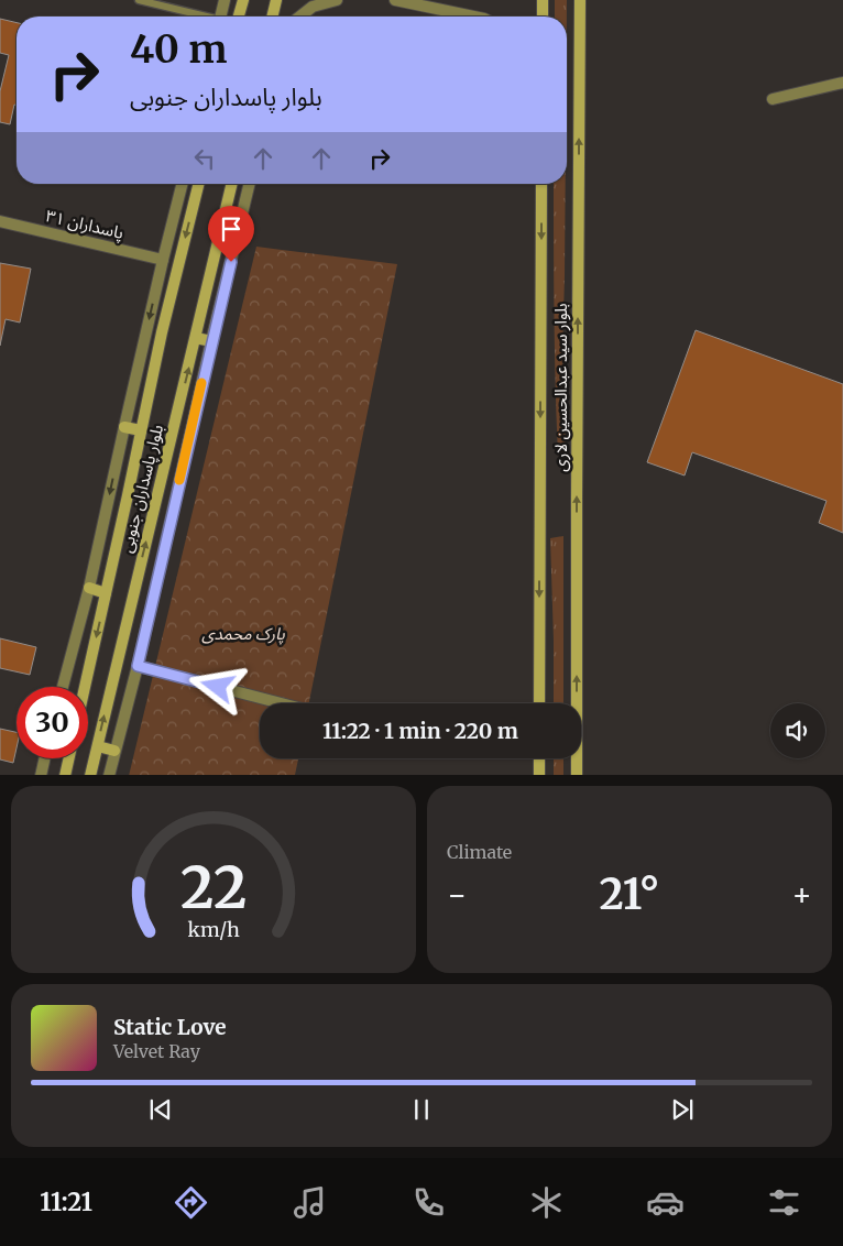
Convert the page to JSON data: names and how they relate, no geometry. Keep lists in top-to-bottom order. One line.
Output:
{"streets":{"main road":["بلوار سید عبدالحسین لاری","بلوار پاسداران جنوبی"],"street":["پاسداران ۳۱"]},"crossings":[["پاسداران ۳۱","بلوار پاسداران جنوبی"]],"parks":["پارک محمدی"],"page":{"turn":["40 m","بلوار پاسداران جنوبی"],"limit":"30","trip":"11:22 · 1 min · 220 m","tile":"Climate","heat":["−","21°","+"],"song":["Static Love","Velvet Ray"],"tabs":"11:21","gauge":["22","km/h"]}}
